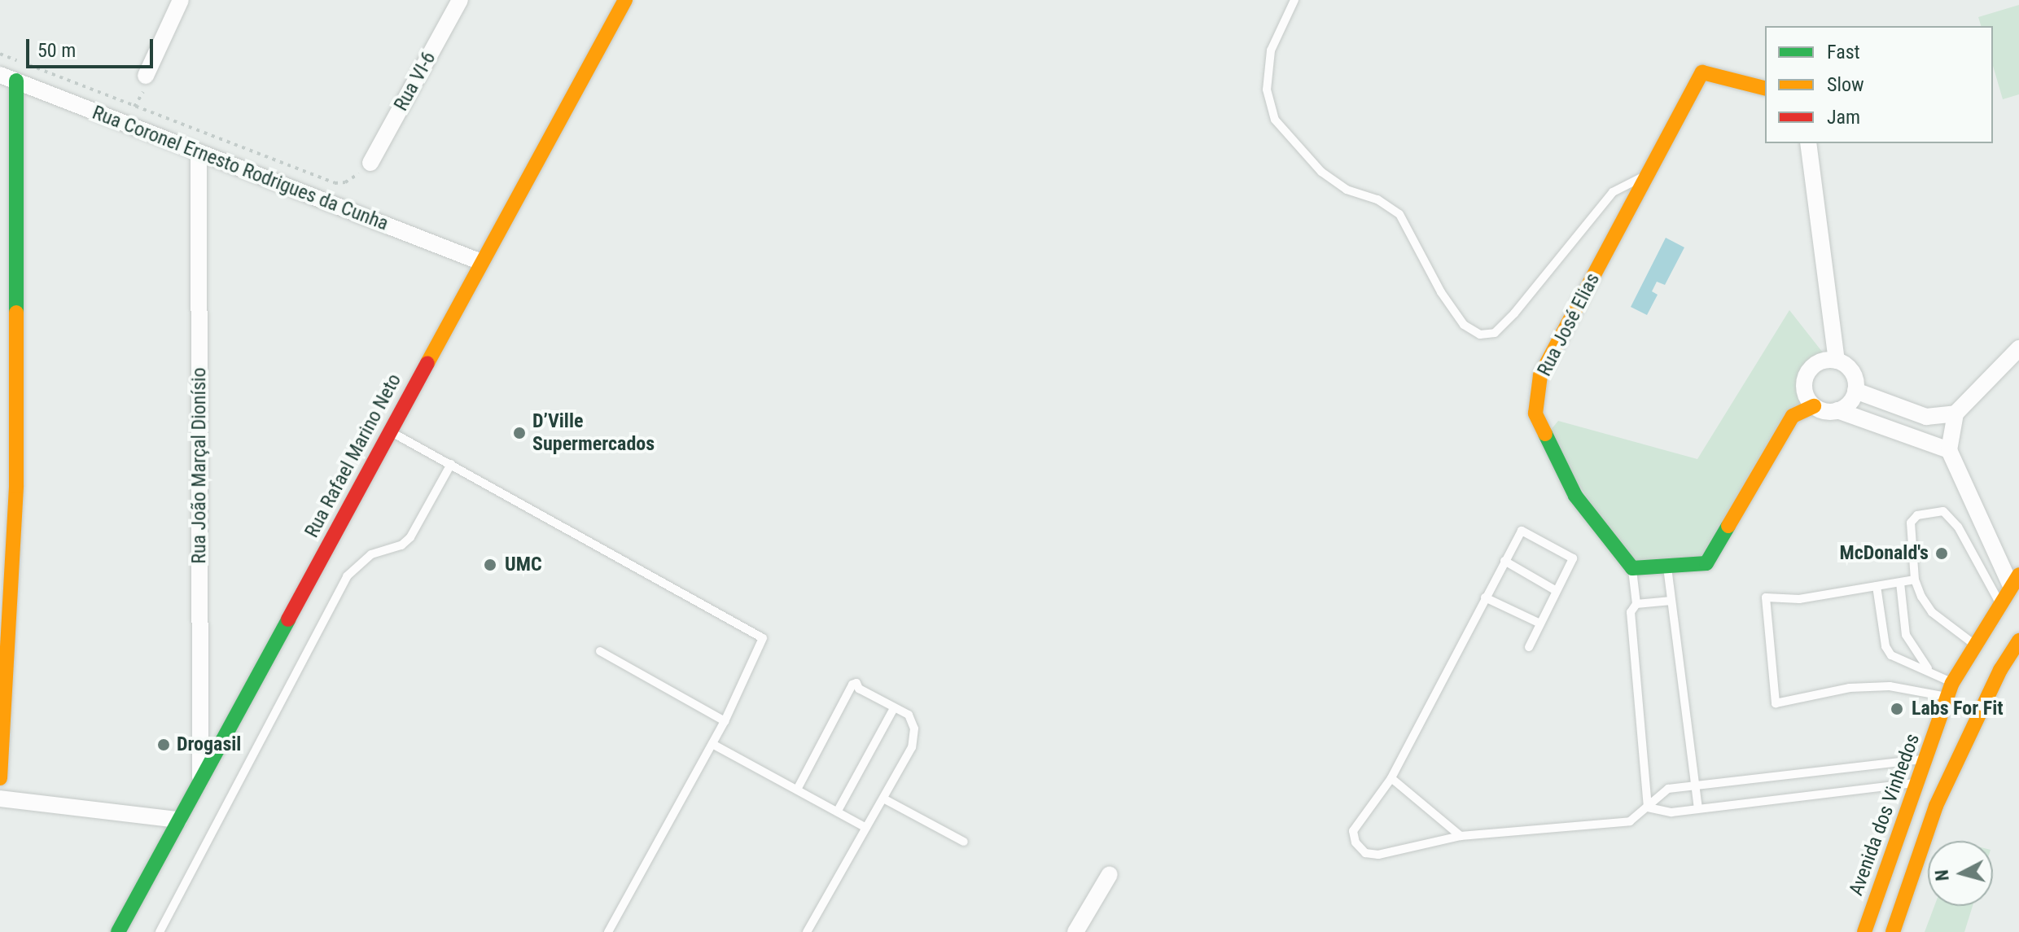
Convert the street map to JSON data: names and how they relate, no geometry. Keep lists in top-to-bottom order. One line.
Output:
{"streets":{"street":["Rua VI-6","Rua Coronel Ernesto Rodrigues da Cunha","Rua José Elias","Rua Rafael Marino Neto","Rua João Marçal Dionísio","Avenida dos Vinhedos"]},"crossings":[["Rua Coronel Ernesto Rodrigues da Cunha","Rua Rafael Marino Neto"],["Rua Coronel Ernesto Rodrigues da Cunha","Rua João Marçal Dionísio"],["Rua Rafael Marino Neto","Rua João Marçal Dionísio"]],"places":["D’Ville Supermercados","McDonald's","UMC","Labs For Fit","Drogasil"],"legend":["Fast","Slow","Jam"],"scale_bar":"50 m","north":"left"}
